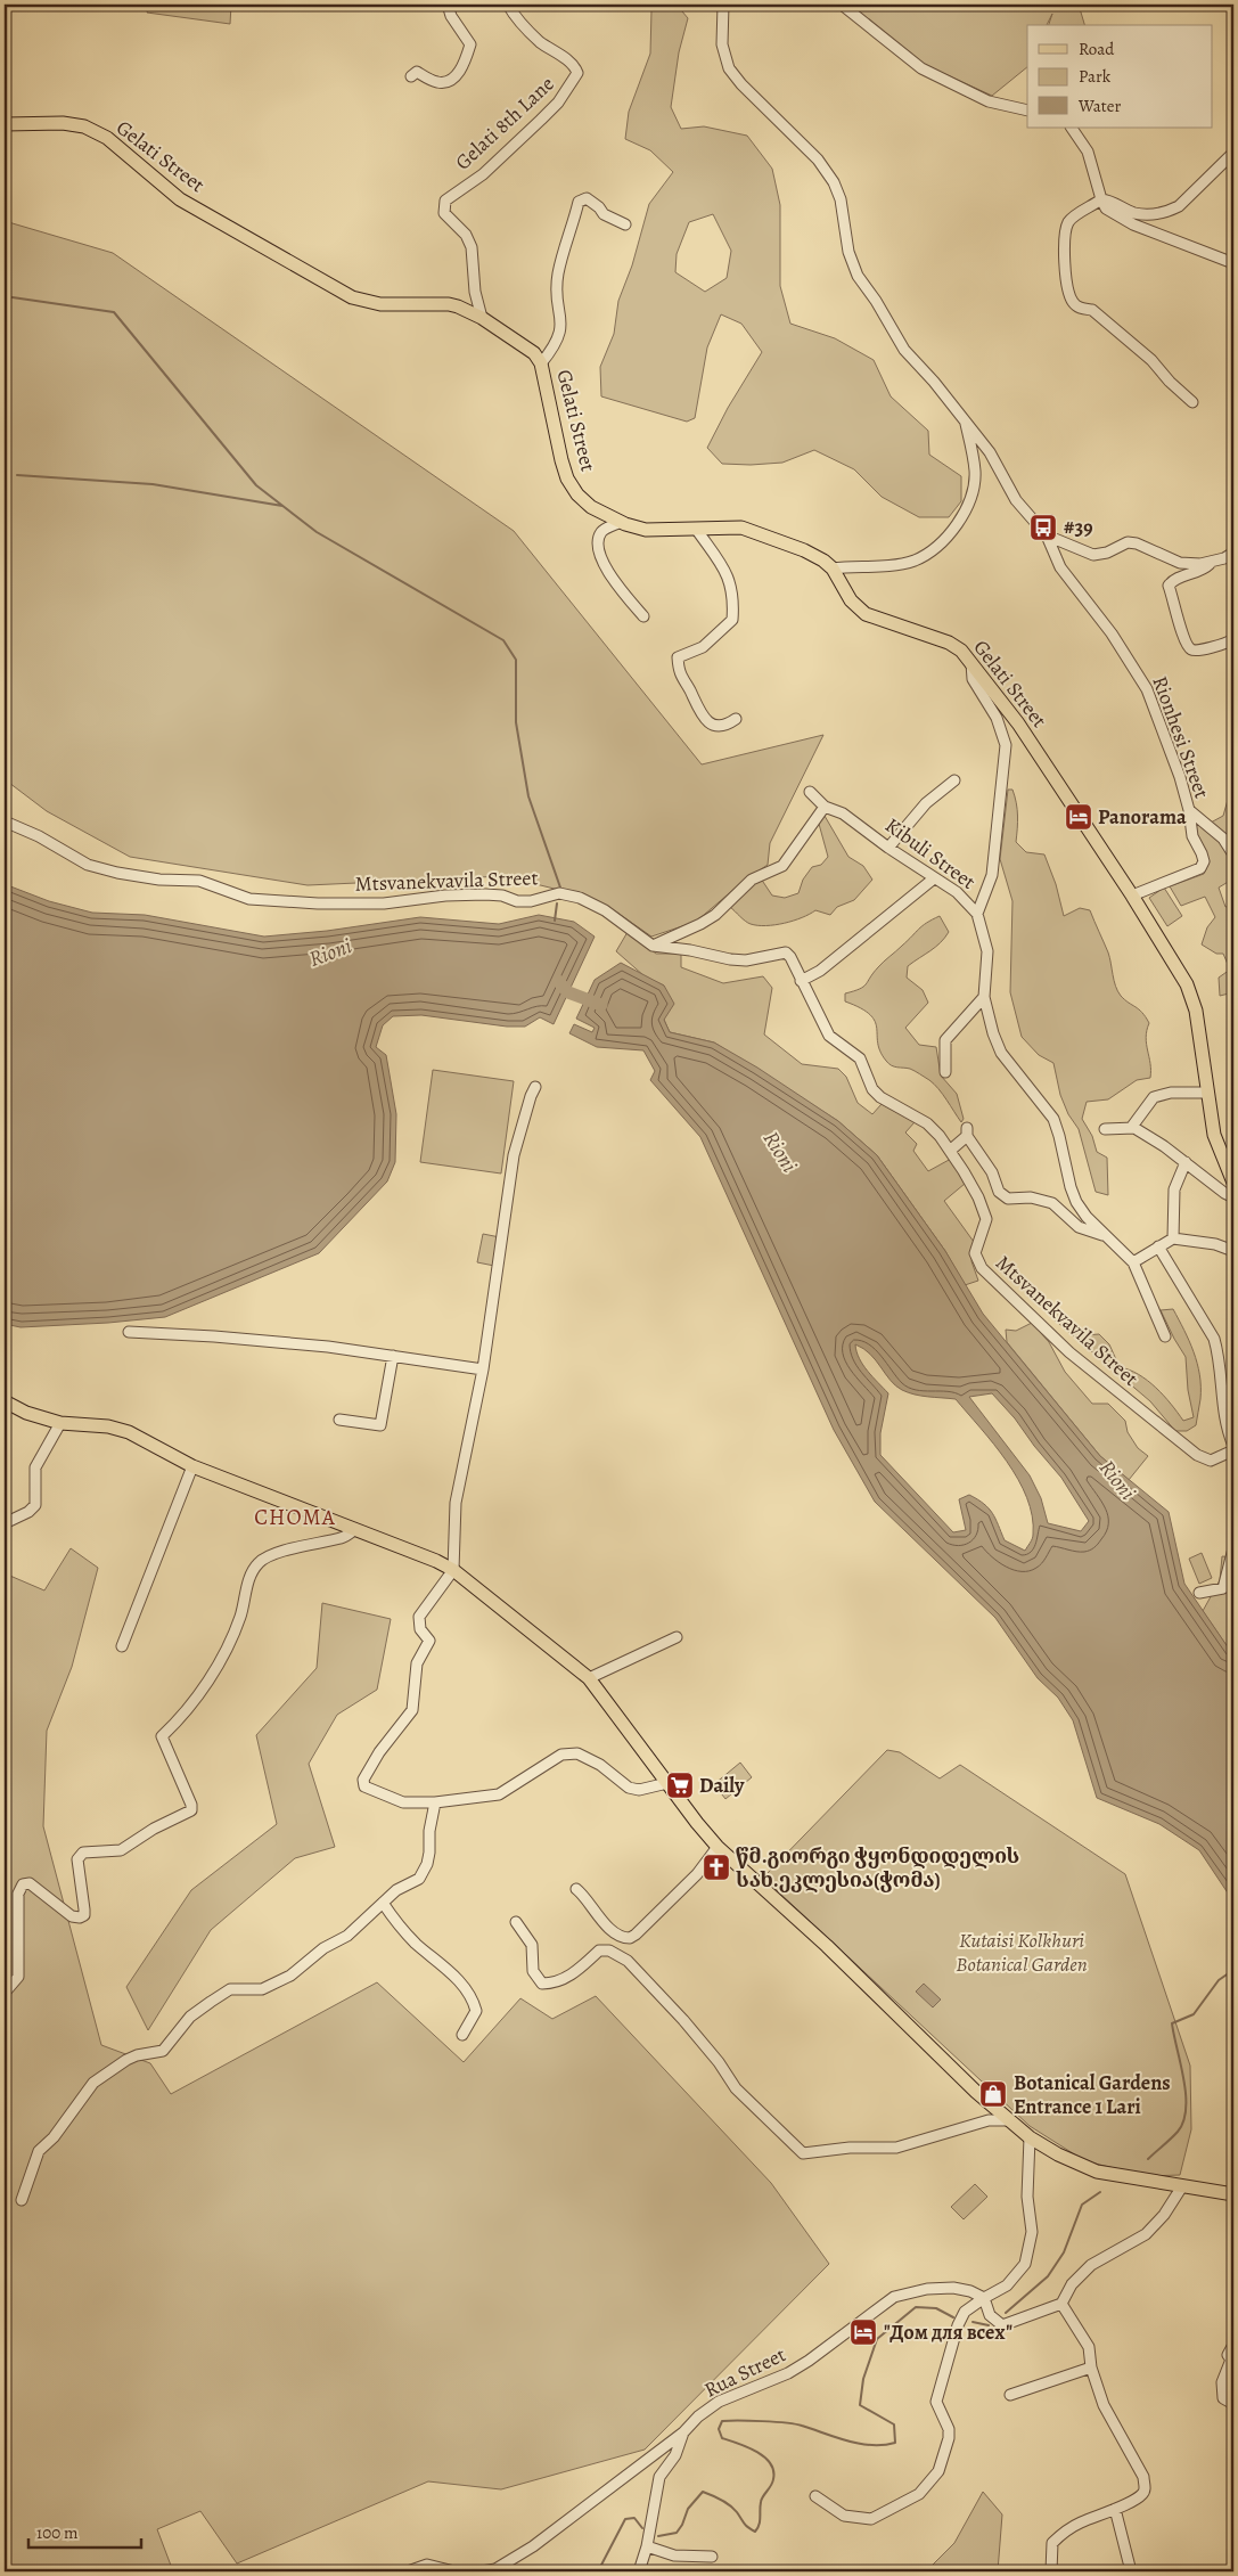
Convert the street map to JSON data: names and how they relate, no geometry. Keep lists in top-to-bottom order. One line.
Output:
{"streets":{"main road":["Gelati Street"],"street":["Gelati 8th Lane","Rionhesi Street","Kibuli Street","Mtsvanekvavila Street","Rua Street"]},"crossings":[["Gelati 8th Lane","Gelati Street"],["Gelati Street","Rionhesi Street"]],"districts":["CHOMA"],"water":["Rioni"],"parks":["Kutaisi Kolkhuri Botanical Garden"],"places":{"bus stop":["#39"],"hotel":["Panorama","\"Дом для всех\""],"supermarket":["Daily"],"church":["წმ.გიორგი ჭყონდიდელის სახ.ეკლესია(ჭომა)"],"shop":["Botanical Gardens Entrance 1 Lari"]},"legend":["Road","Park","Water"],"scale_bar":"100 m"}
